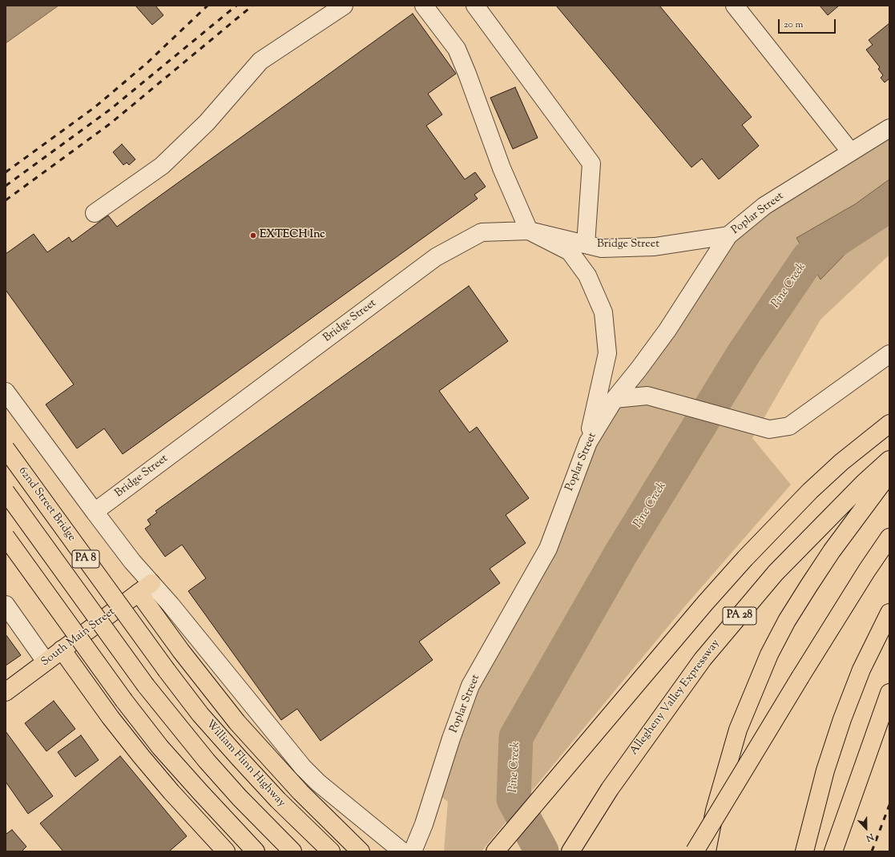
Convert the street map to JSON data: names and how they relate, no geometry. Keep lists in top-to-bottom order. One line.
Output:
{"streets":{"main road":["62nd Street Bridge","PA 8","PA 28","South Main Street","Allegheny Valley Expressway","William Flinn Highway"],"street":["Poplar Street","Bridge Street"]},"crossings":[["Poplar Street","Bridge Street"],["62nd Street Bridge","William Flinn Highway"]],"water":["Pine Creek"],"places":["EXTECH Inc"],"scale_bar":"20 m","north":"bottom"}
